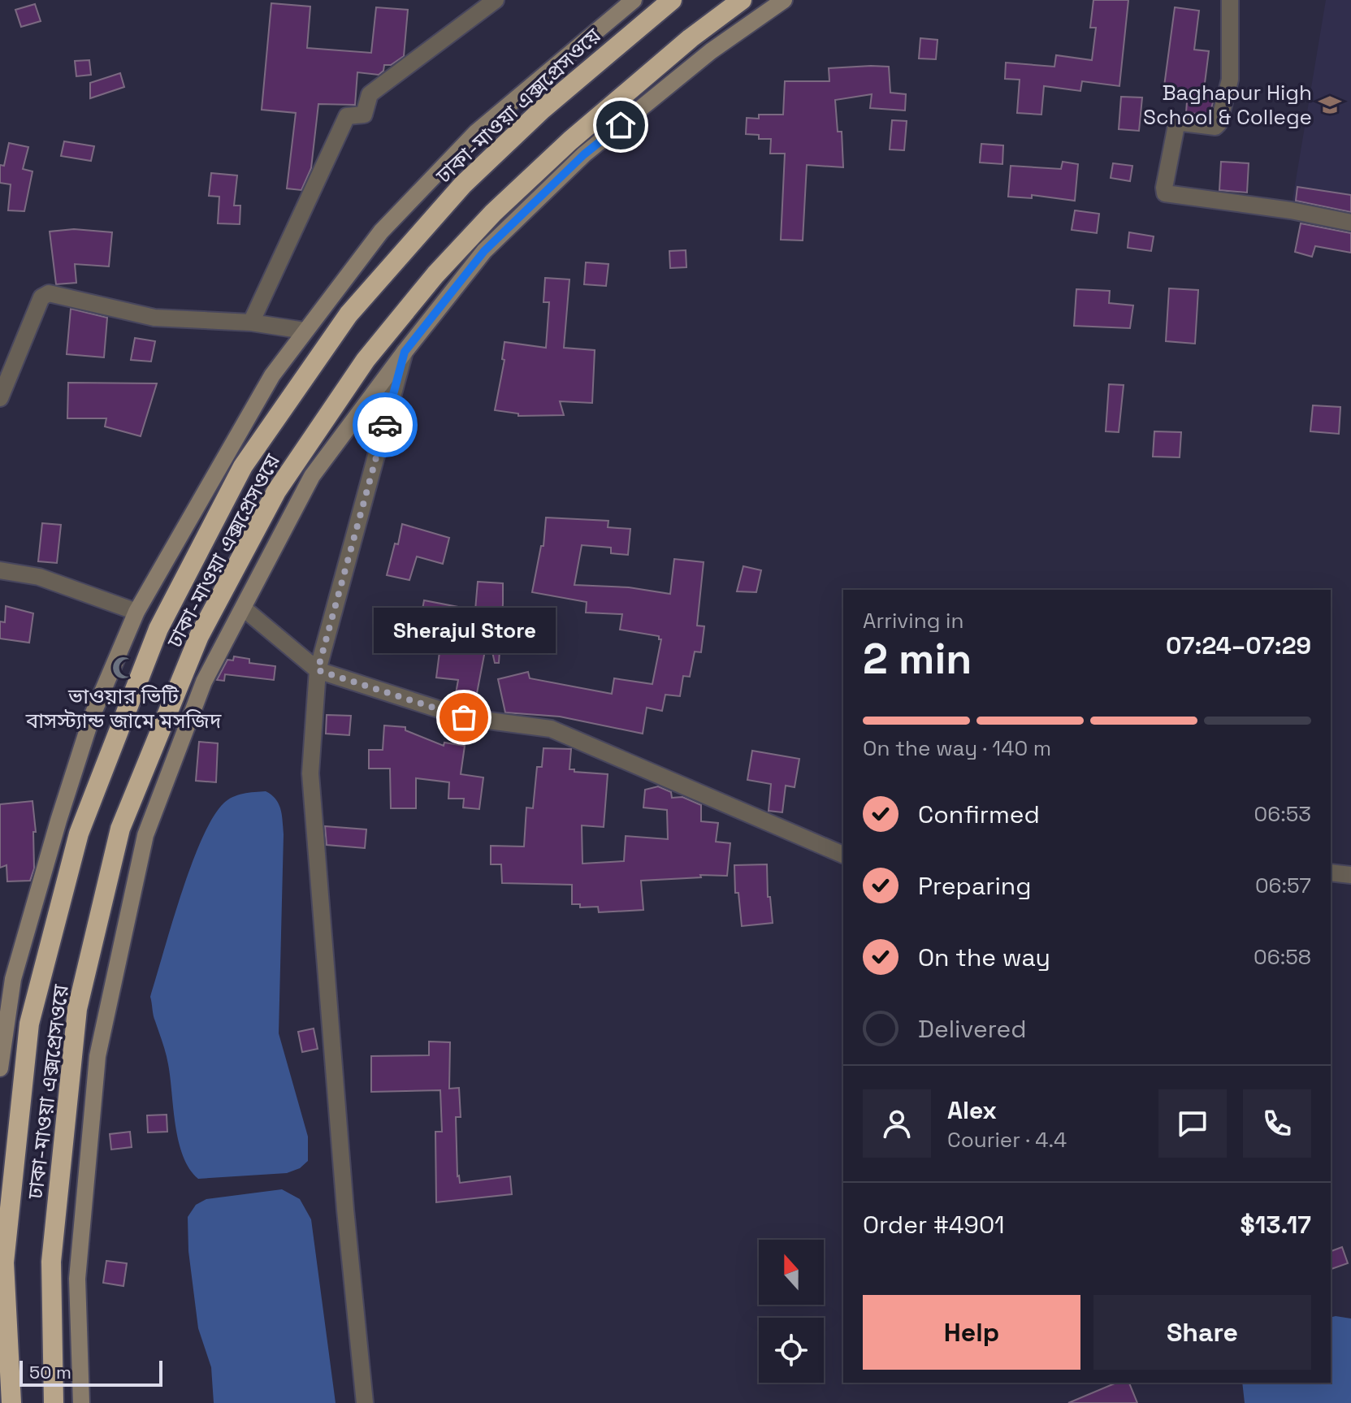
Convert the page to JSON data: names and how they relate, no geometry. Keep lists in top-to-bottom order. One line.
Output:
{"streets":{"highway":["ঢাকা-মাওয়া এক্সপ্রেসওয়ে"]},"places":{"school or university":["Baghapur High School & College"],"mosque":["ভাওয়ার ভিটি বাসস্ট্যান্ড জামে মসজিদ"],"other":["Sherajul Store"]},"scale_bar":"50 m","north":"top","page":{"heading":["2 min","Arriving in","07:24–07:29"],"panel":["Alex","Courier · 4.4","Order #4901","$13.17"],"bubble":"Sherajul Store","bar":"On the way · 140 m","list":[["Confirmed","06:53"],["Preparing","06:57"],["On the way","06:58"],"Delivered"],"buttons":["Help","Share"],"scale":"50 m"}}
